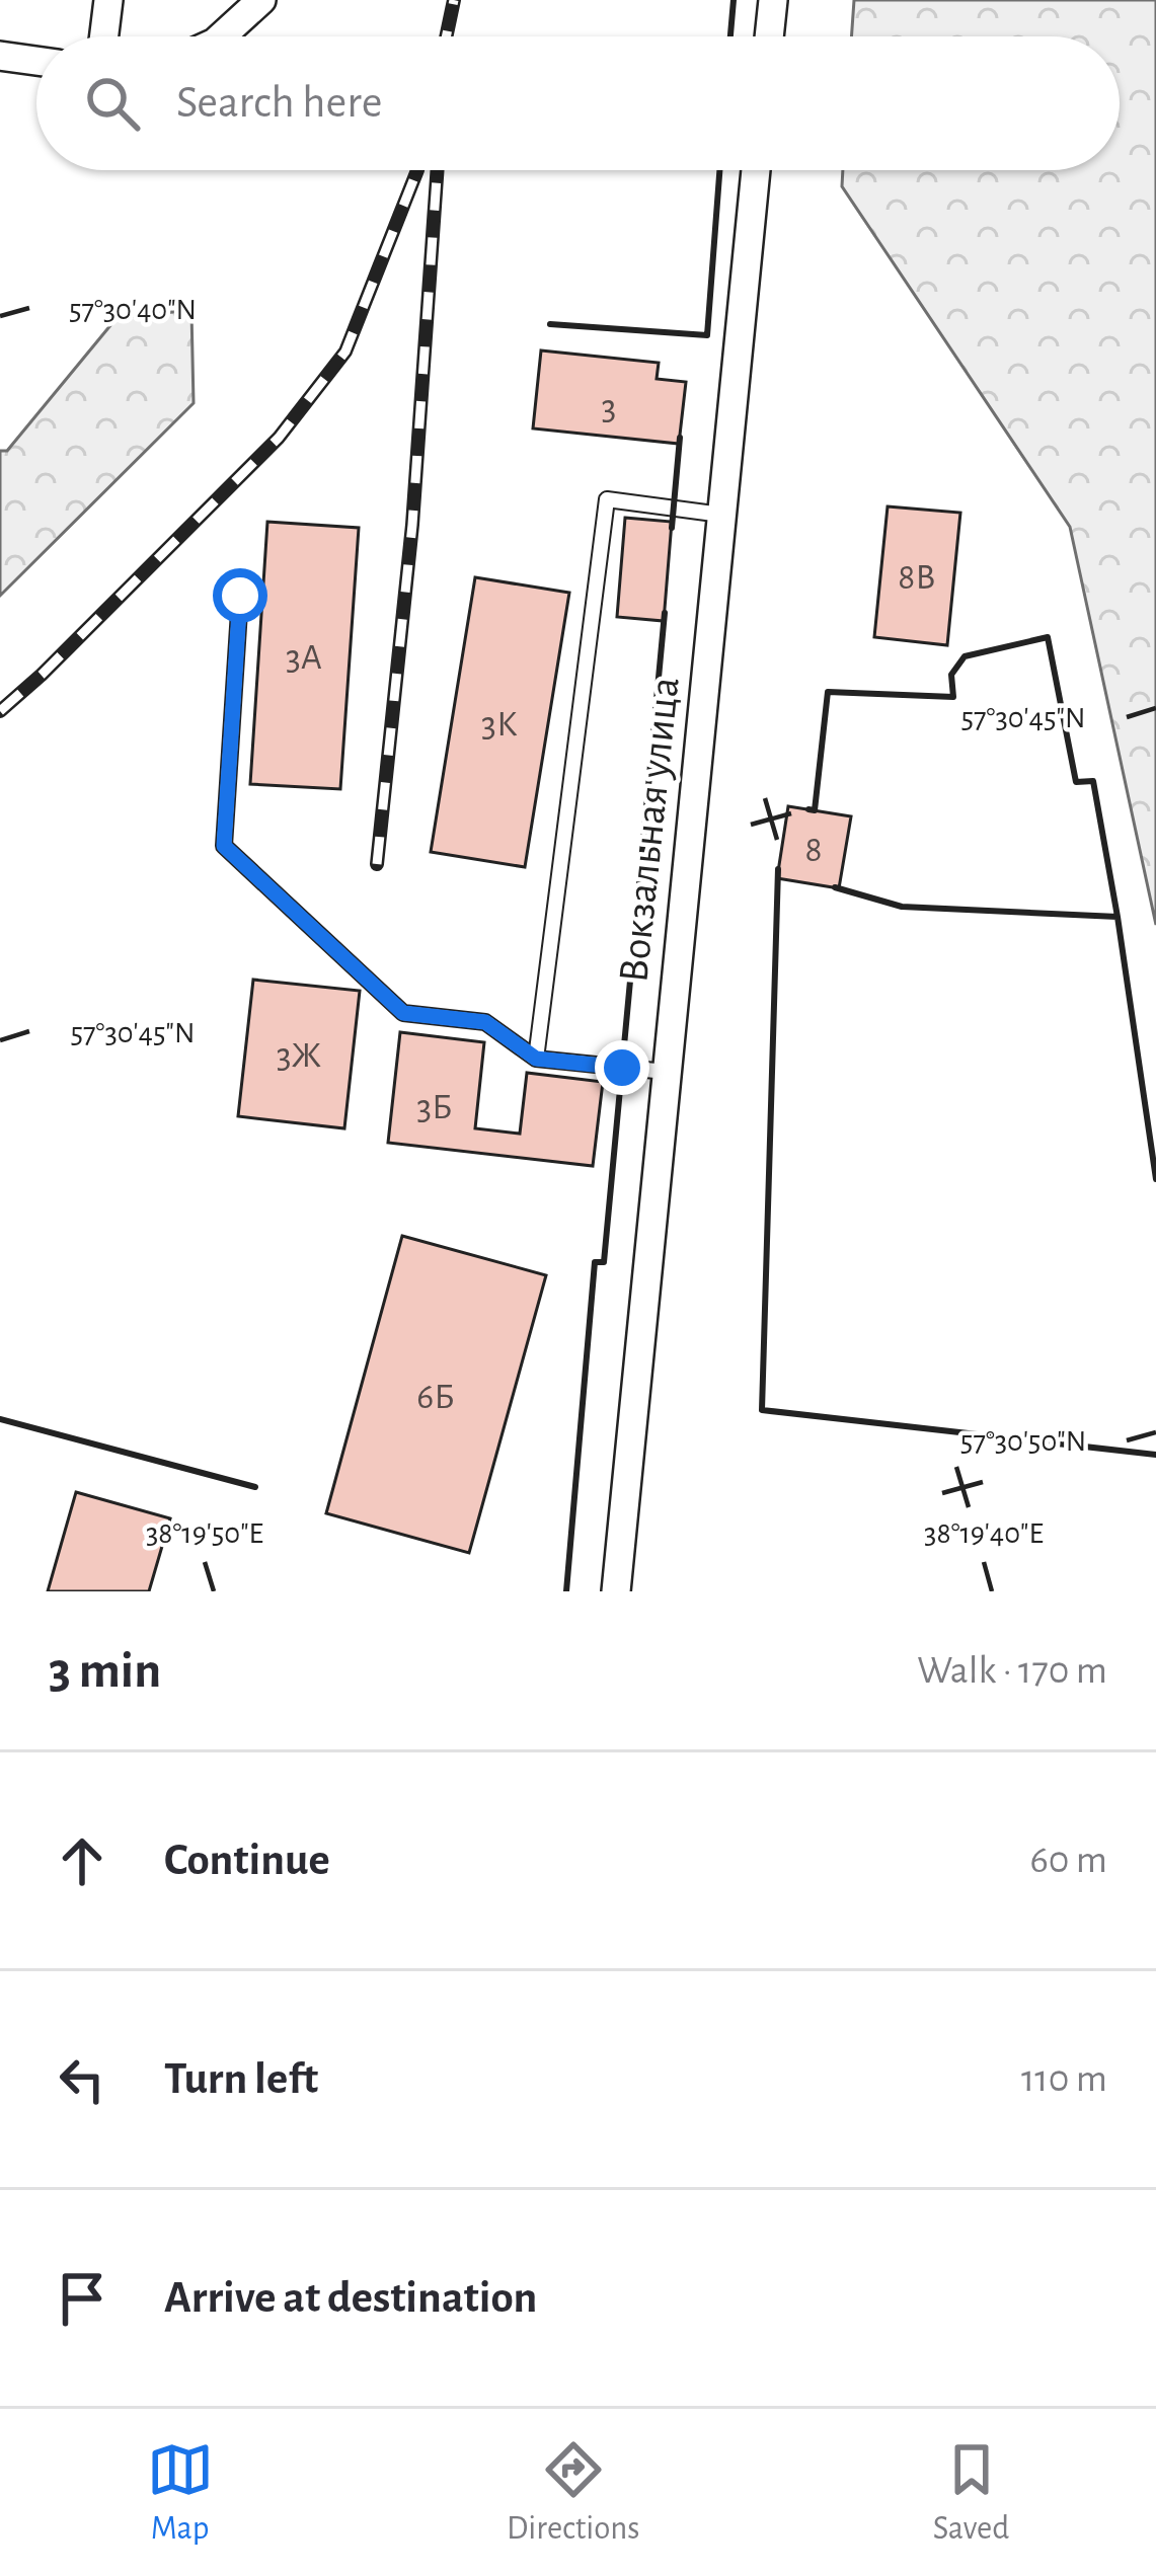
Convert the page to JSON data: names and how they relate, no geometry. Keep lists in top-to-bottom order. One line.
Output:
{"streets":{"street":["Вокзальная улица"]},"house_numbers":["3","8В","3А","3К","8","3Ж","3Б","6Б"],"page":{"search":"Search here","heading":["3 min","Walk · 170 m"],"list":[["Continue","60 m"],["Turn left","110 m"],"Arrive at destination"],"nav":["Map","Directions","Saved"]},"coordinates":["57°30'40\"N","57°30'45\"N","57°30'50\"N","38°19'50\"E","38°19'40\"E"]}
